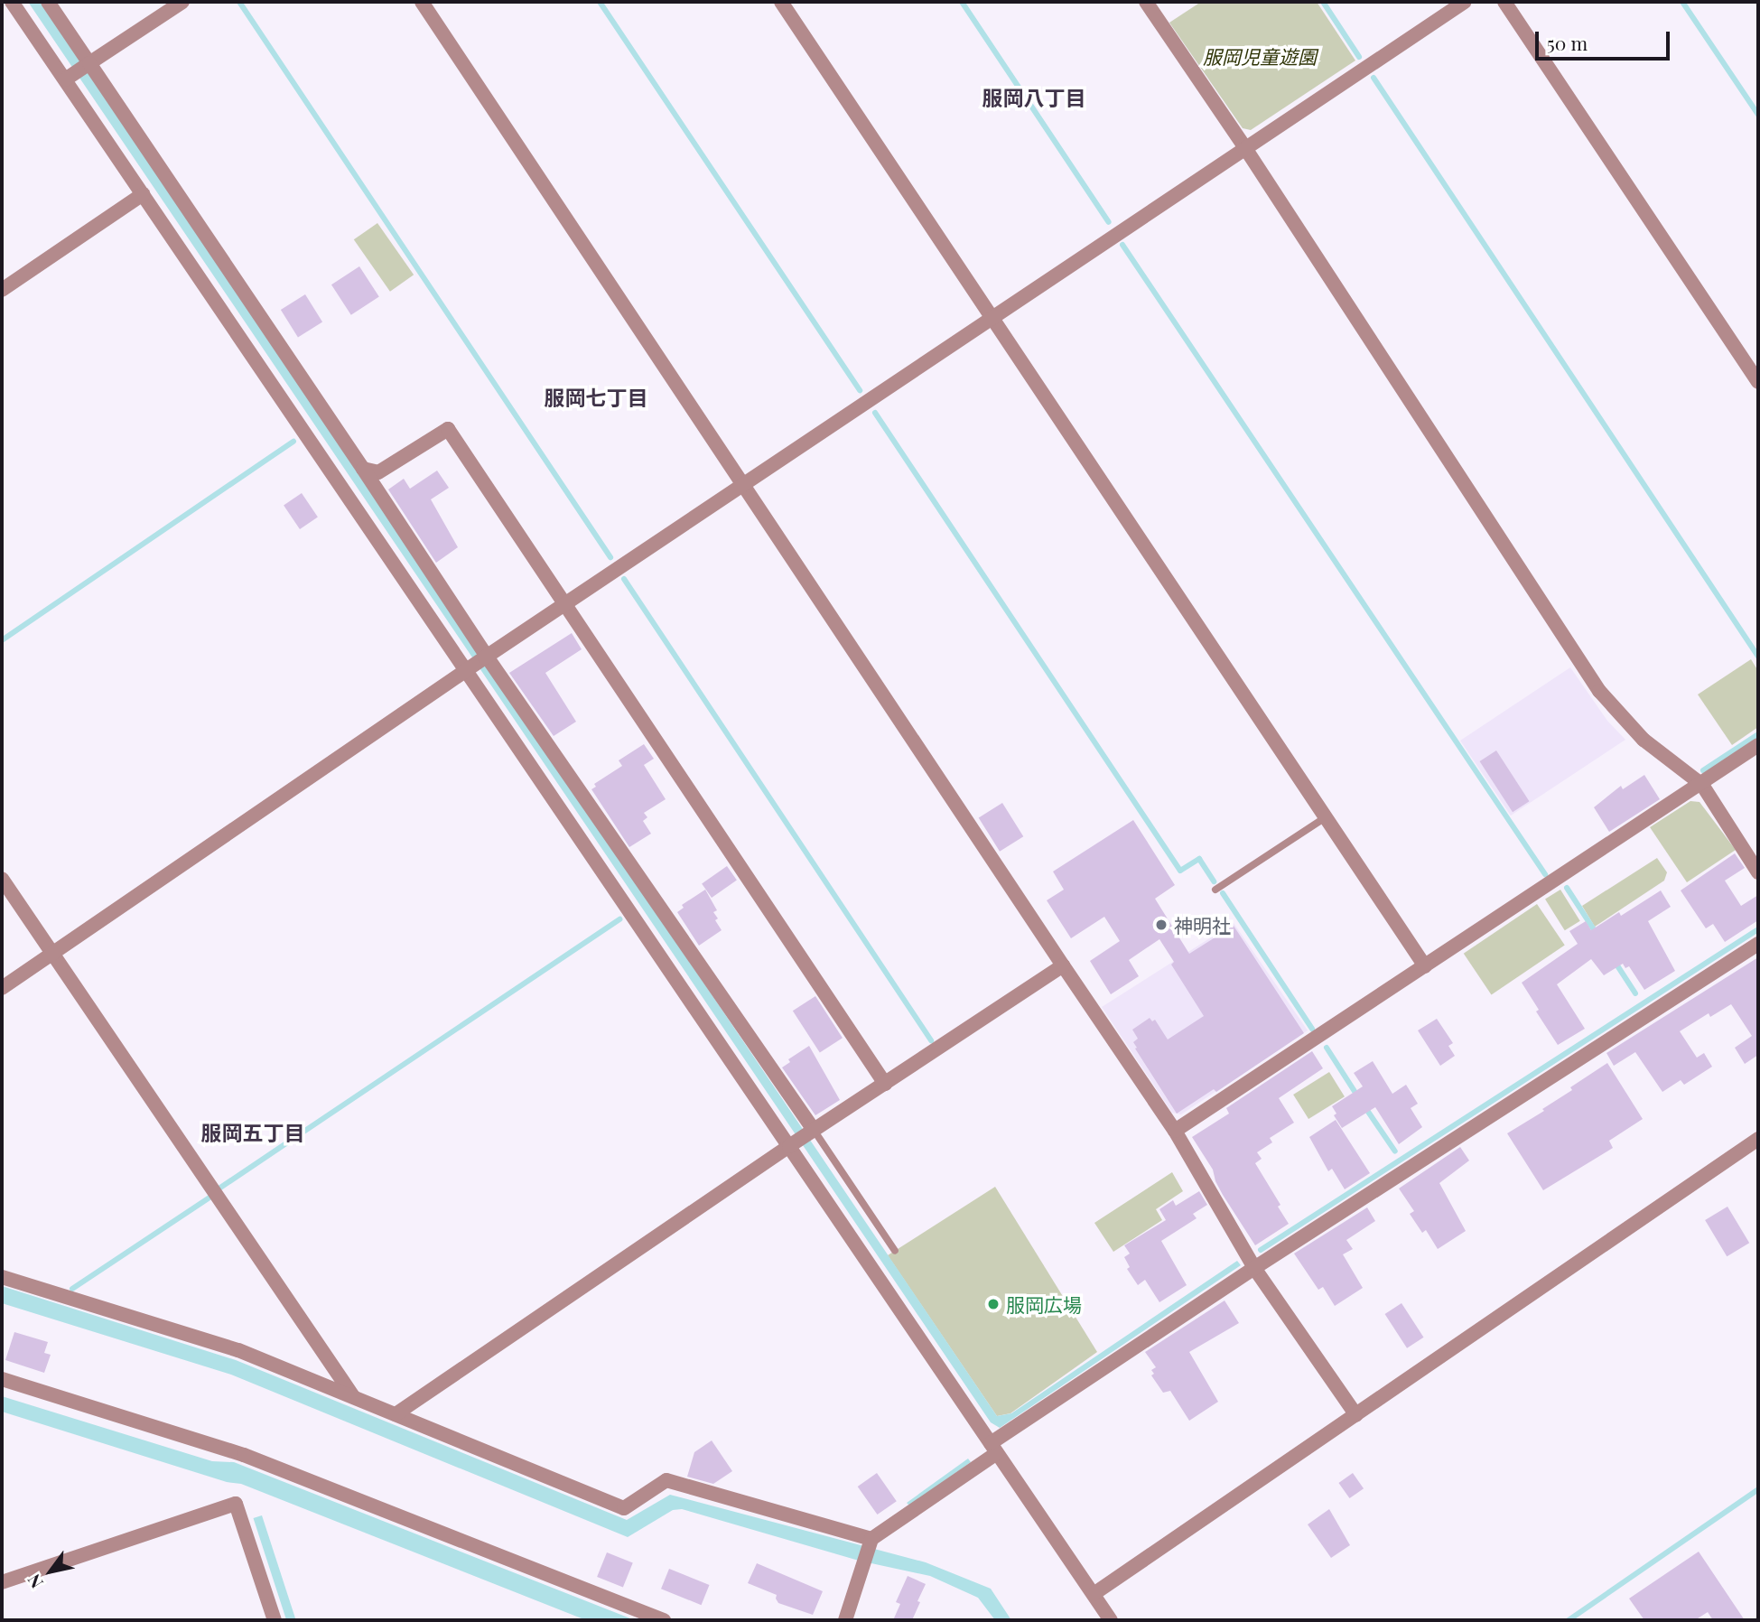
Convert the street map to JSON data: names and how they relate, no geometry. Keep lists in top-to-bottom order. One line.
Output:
{"districts":["服岡八丁目","服岡七丁目","服岡五丁目"],"parks":["服岡児童遊園"],"places":["神明社","服岡広場"],"scale_bar":"50 m","north":"bottom left"}
